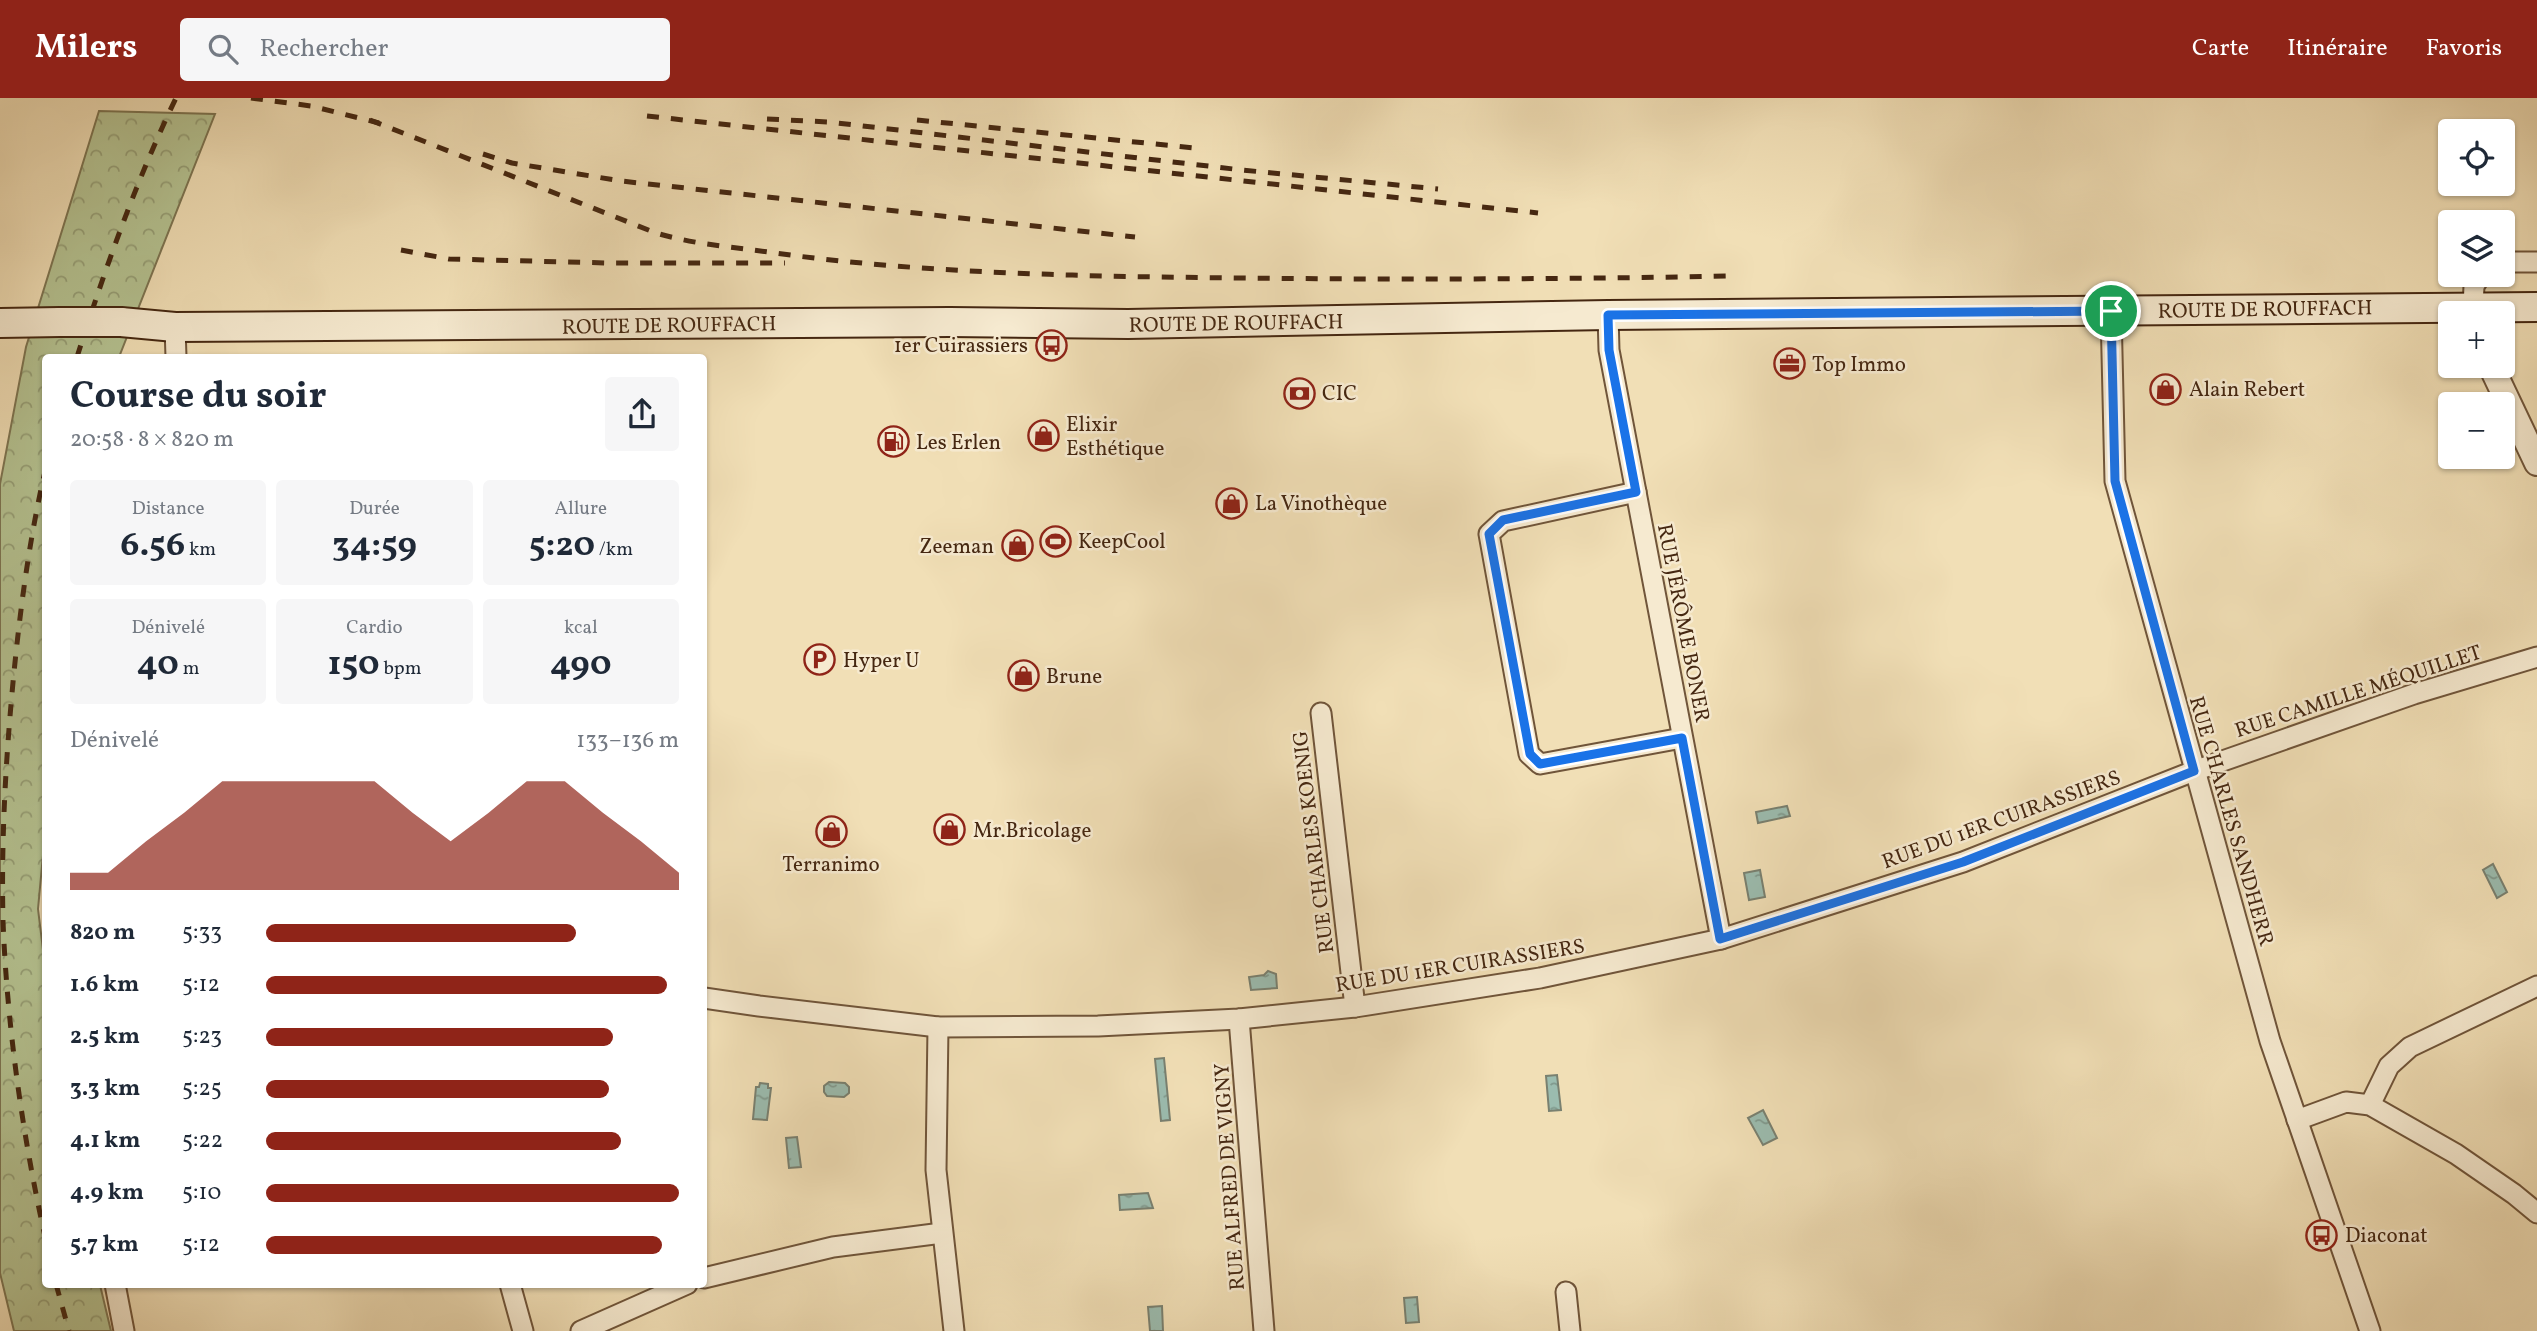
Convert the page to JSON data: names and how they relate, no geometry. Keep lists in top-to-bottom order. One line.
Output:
{"streets":{"main road":["ROUTE DE ROUFFACH"],"street":["RUE JÉRÔME BONER","RUE CAMILLE MÉQUILLET","RUE DU 1ER CUIRASSIERS","RUE CHARLES SANDHERR","RUE CHARLES KOENIG","RUE ALFRED DE VIGNY"]},"crossings":[["ROUTE DE ROUFFACH","RUE JÉRÔME BONER"],["ROUTE DE ROUFFACH","RUE CHARLES SANDHERR"],["RUE JÉRÔME BONER","RUE DU 1ER CUIRASSIERS"],["RUE CAMILLE MÉQUILLET","RUE DU 1ER CUIRASSIERS"],["RUE CAMILLE MÉQUILLET","RUE CHARLES SANDHERR"],["RUE DU 1ER CUIRASSIERS","RUE CHARLES SANDHERR"],["RUE DU 1ER CUIRASSIERS","RUE CHARLES KOENIG"],["RUE DU 1ER CUIRASSIERS","RUE ALFRED DE VIGNY"]],"places":{"bus stop":["1er Cuirassiers","Diaconat"],"office":["Top Immo"],"shop":["Alain Rebert","Elixir Esthétique","La Vinothèque","Zeeman","Brune","Mr.Bricolage","Terranimo"],"bank":["CIC"],"fuel station":["Les Erlen"],"sports":["KeepCool"],"parking":["Hyper U"]},"page":{"header":"Milers","search":"Rechercher","nav":["Carte","Itinéraire","Favoris"],"map_buttons":["+","−"],"heading":["Course du soir","20:58 · 8 × 820 m"],"stats":[["Distance","6.56 km"],["Durée","34:59"],["Allure","5:20 /km"],["Dénivelé","40 m"],["Cardio","150 bpm"],["kcal","490"]],"chart":["Dénivelé","133–136 m"],"list":[{"name":"820 m","note":"5:33"},{"name":"1.6 km","note":"5:12"},{"name":"2.5 km","note":"5:23"},{"name":"3.3 km","note":"5:25"},{"name":"4.1 km","note":"5:22"},{"name":"4.9 km","note":"5:10"},{"name":"5.7 km","note":"5:12"}]}}
